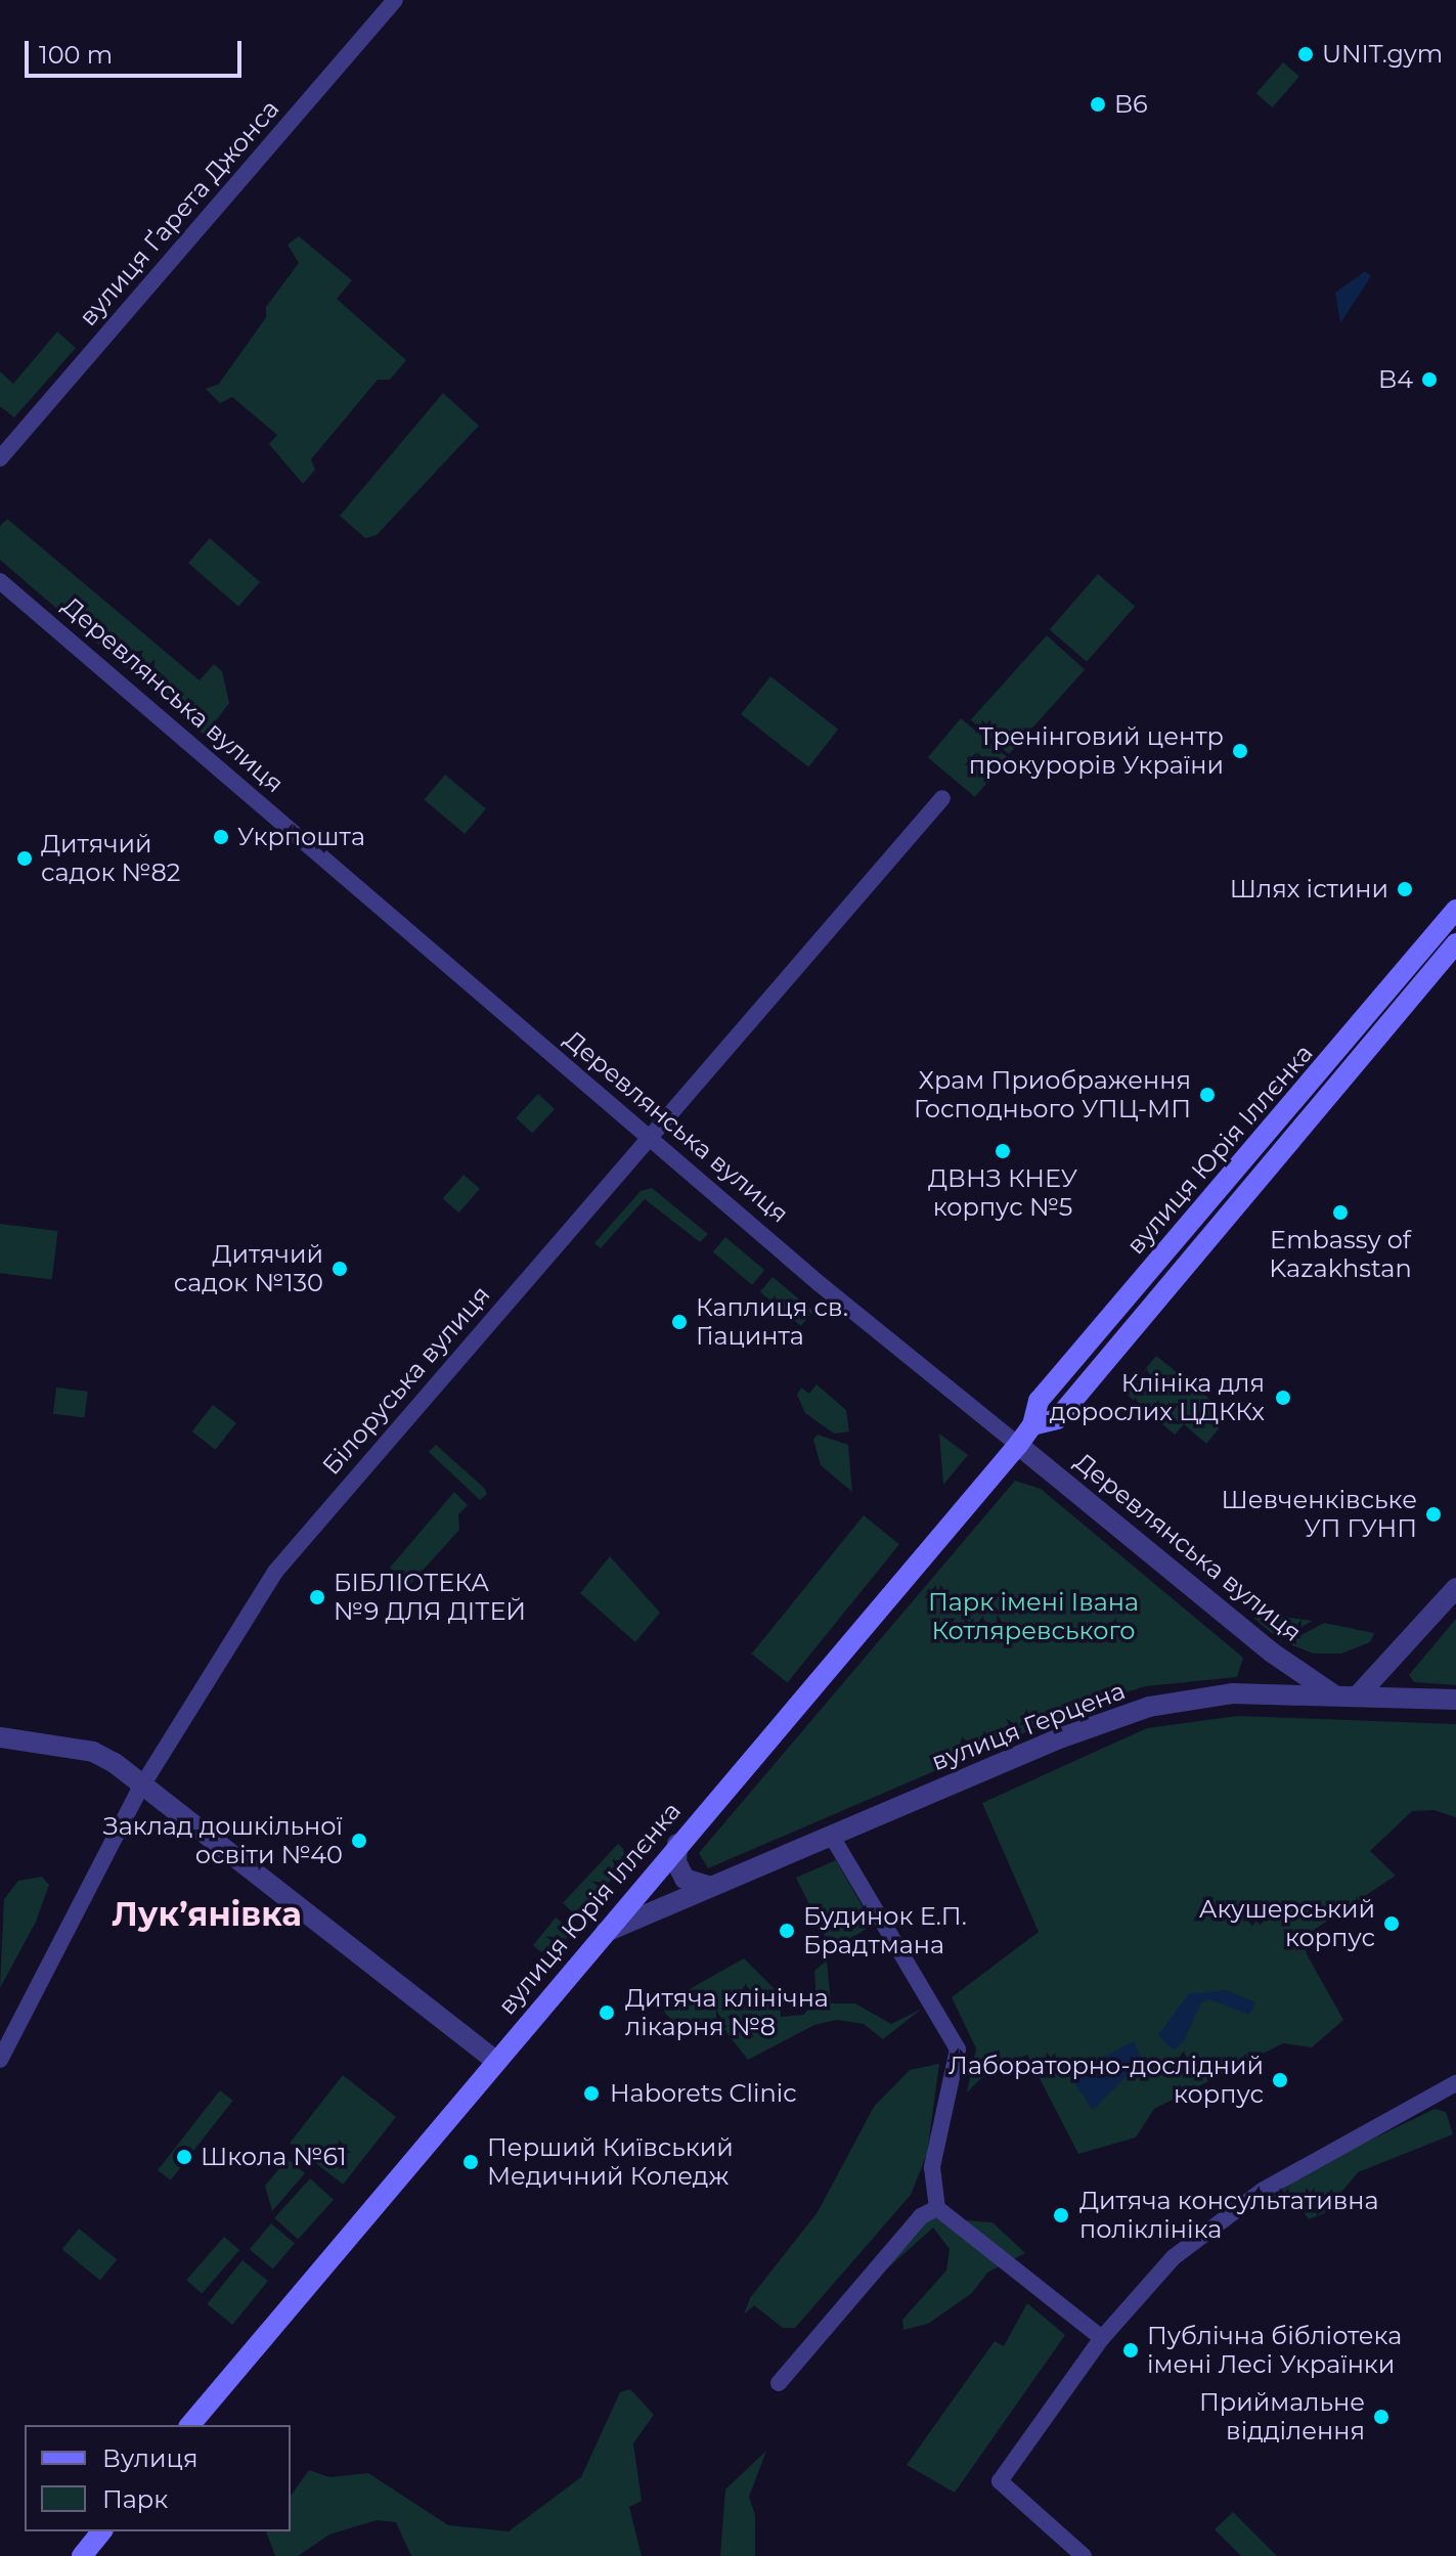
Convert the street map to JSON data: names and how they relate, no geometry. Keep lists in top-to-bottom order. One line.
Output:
{"streets":{"main road":["вулиця Юрія Іллєнка"],"street":["вулиця Ґарета Джонса","Деревлянська вулиця","Білоруська вулиця","вулиця Герцена"]},"crossings":[["Деревлянська вулиця","вулиця Юрія Іллєнка"],["Деревлянська вулиця","Білоруська вулиця"],["Деревлянська вулиця","вулиця Герцена"],["вулиця Юрія Іллєнка","вулиця Герцена"]],"districts":["Лукʼянівка"],"parks":["Парк імені Івана Котляревського"],"places":["UNIT.gym","B6","B4","Тренінговий центр прокурорів України","Укрпошта","Дитячий садок №82","Шлях істини","Храм Приображення Господнього УПЦ-МП","ДВНЗ КНЕУ корпус №5","Embassy of Kazakhstan","Дитячий садок №130","Каплиця св. Гіацинта","Клініка для дорослих ЦДККх","Шевченківське УП ГУНП","БІБЛІОТЕКА №9 ДЛЯ ДІТЕЙ","Заклад дошкільної освіти №40","Акушерський корпус","Будинок Е.П. Брадтмана","Дитяча клінічна лікарня №8","Лабораторно-дослідний корпус","Haborets Clinic","Школа №61","Перший Київський Медичний Коледж","Дитяча консультативна поліклініка","Публічна бібліотека імені Лесі Українки","Приймальне відділення"],"legend":["Вулиця","Парк"],"scale_bar":"100 m"}
